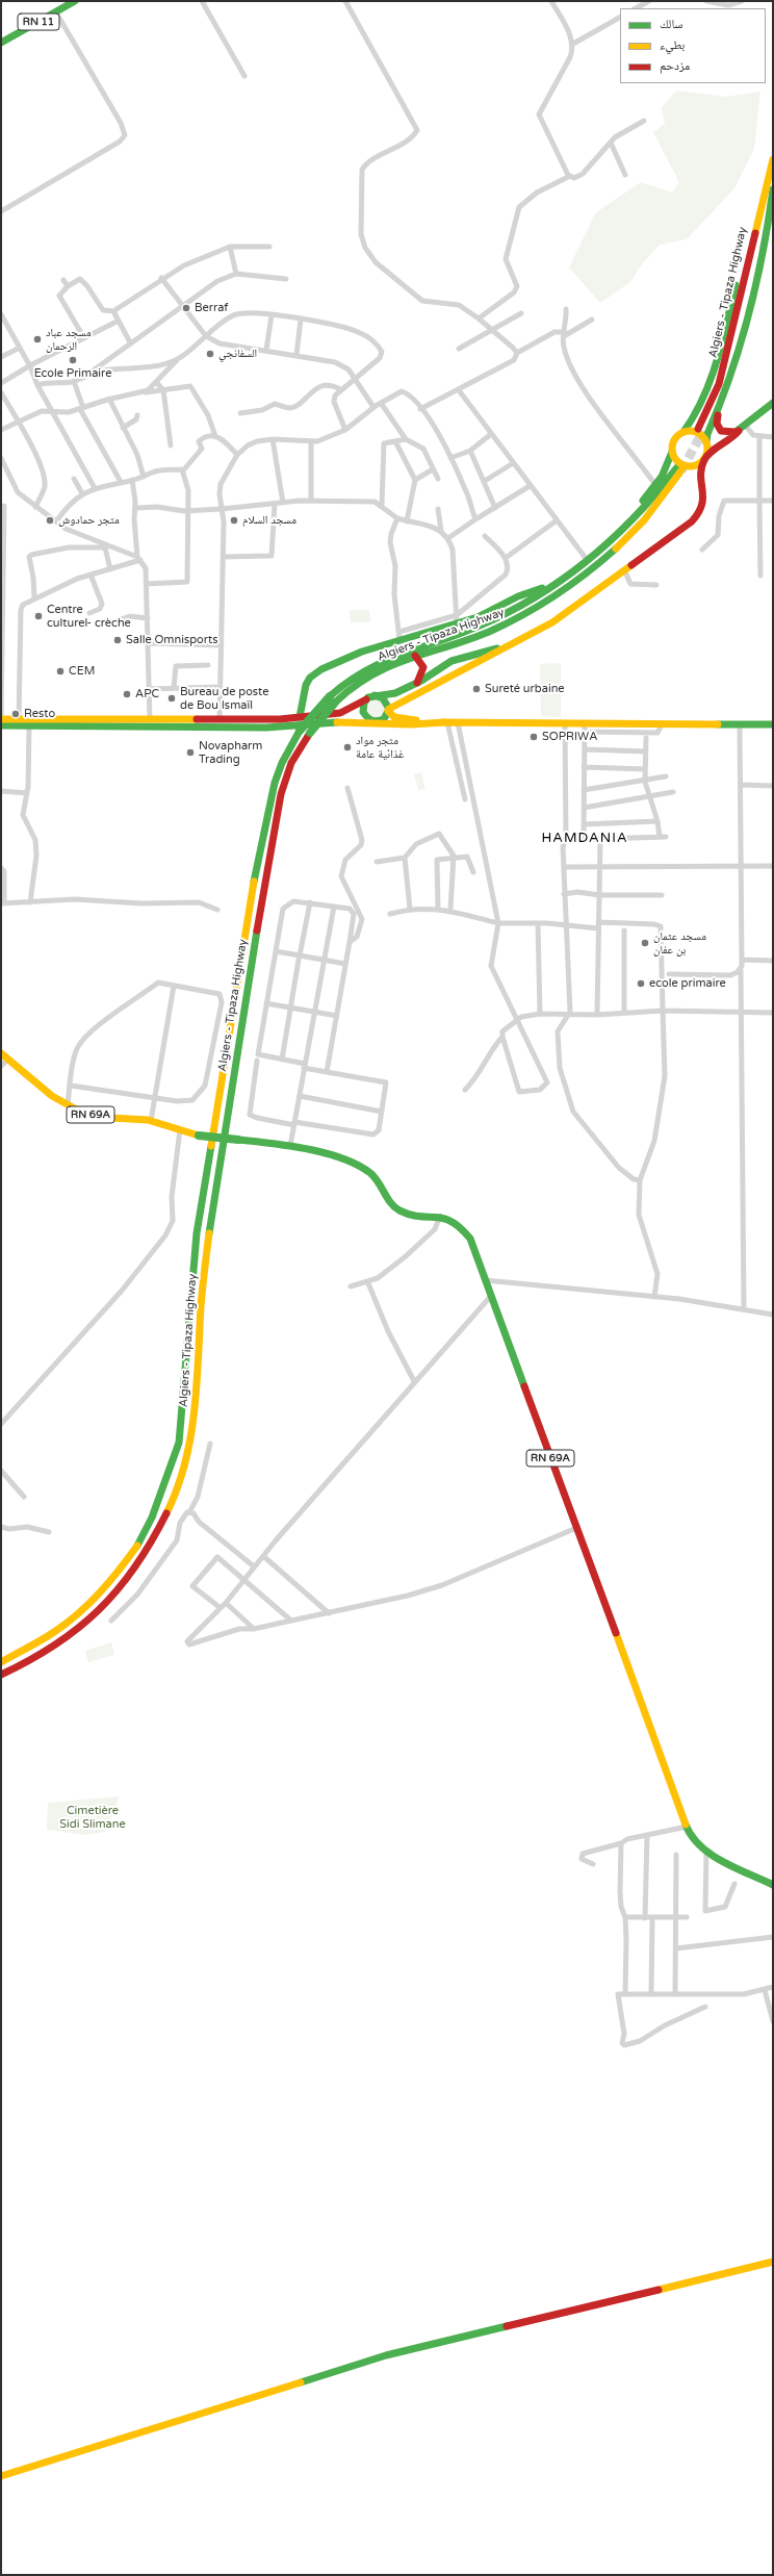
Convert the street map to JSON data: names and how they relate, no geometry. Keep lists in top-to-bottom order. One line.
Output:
{"streets":{"main road":["RN 11","Algiers - Tipaza Highway","RN 69A"]},"districts":["HAMDANIA"],"parks":["Cimetière Sidi Slimane"],"places":["Berraf","مسجد عباد الرحمان","السفانجي","Ecole Primaire","متجر حمادوش","مسجد السلام","Centre culturel- crèche","Salle Omnisports","CEM","Sureté urbaine","APC","Bureau de poste de Bou Ismaïl","Resto","SOPRIWA","متجر مواد غذائية عامة","Novapharm Trading","مسجد عثمان بن عفان","ecole primaire"],"legend":["سالك","بطيء","مزدحم"]}
